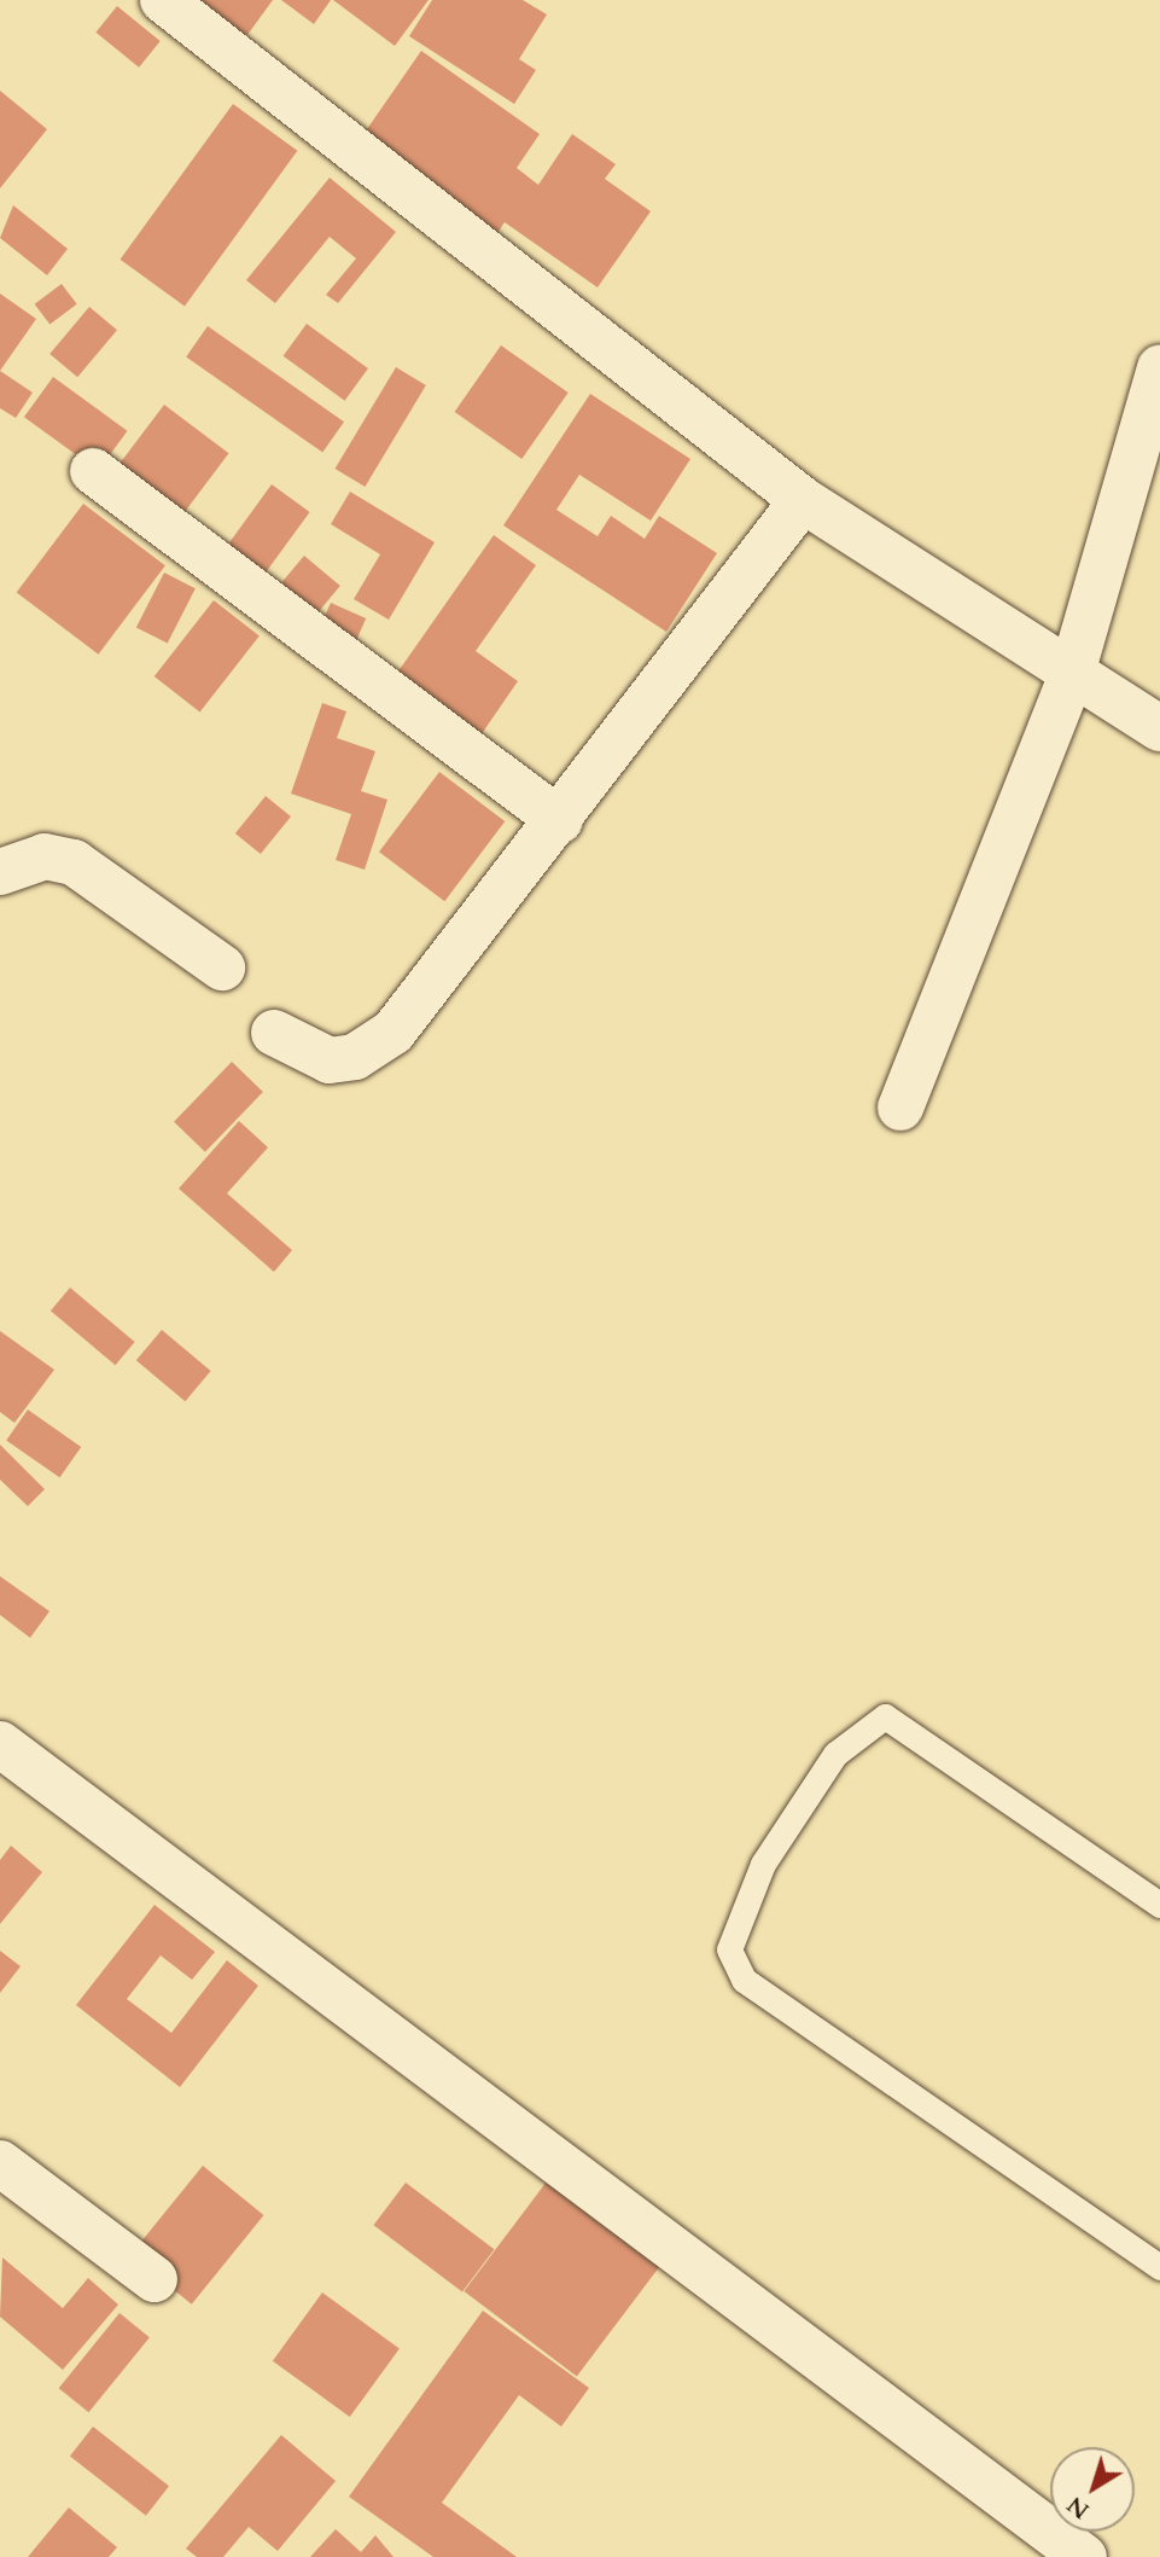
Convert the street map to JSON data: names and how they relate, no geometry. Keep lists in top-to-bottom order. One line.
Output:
{"north":"bottom left"}
